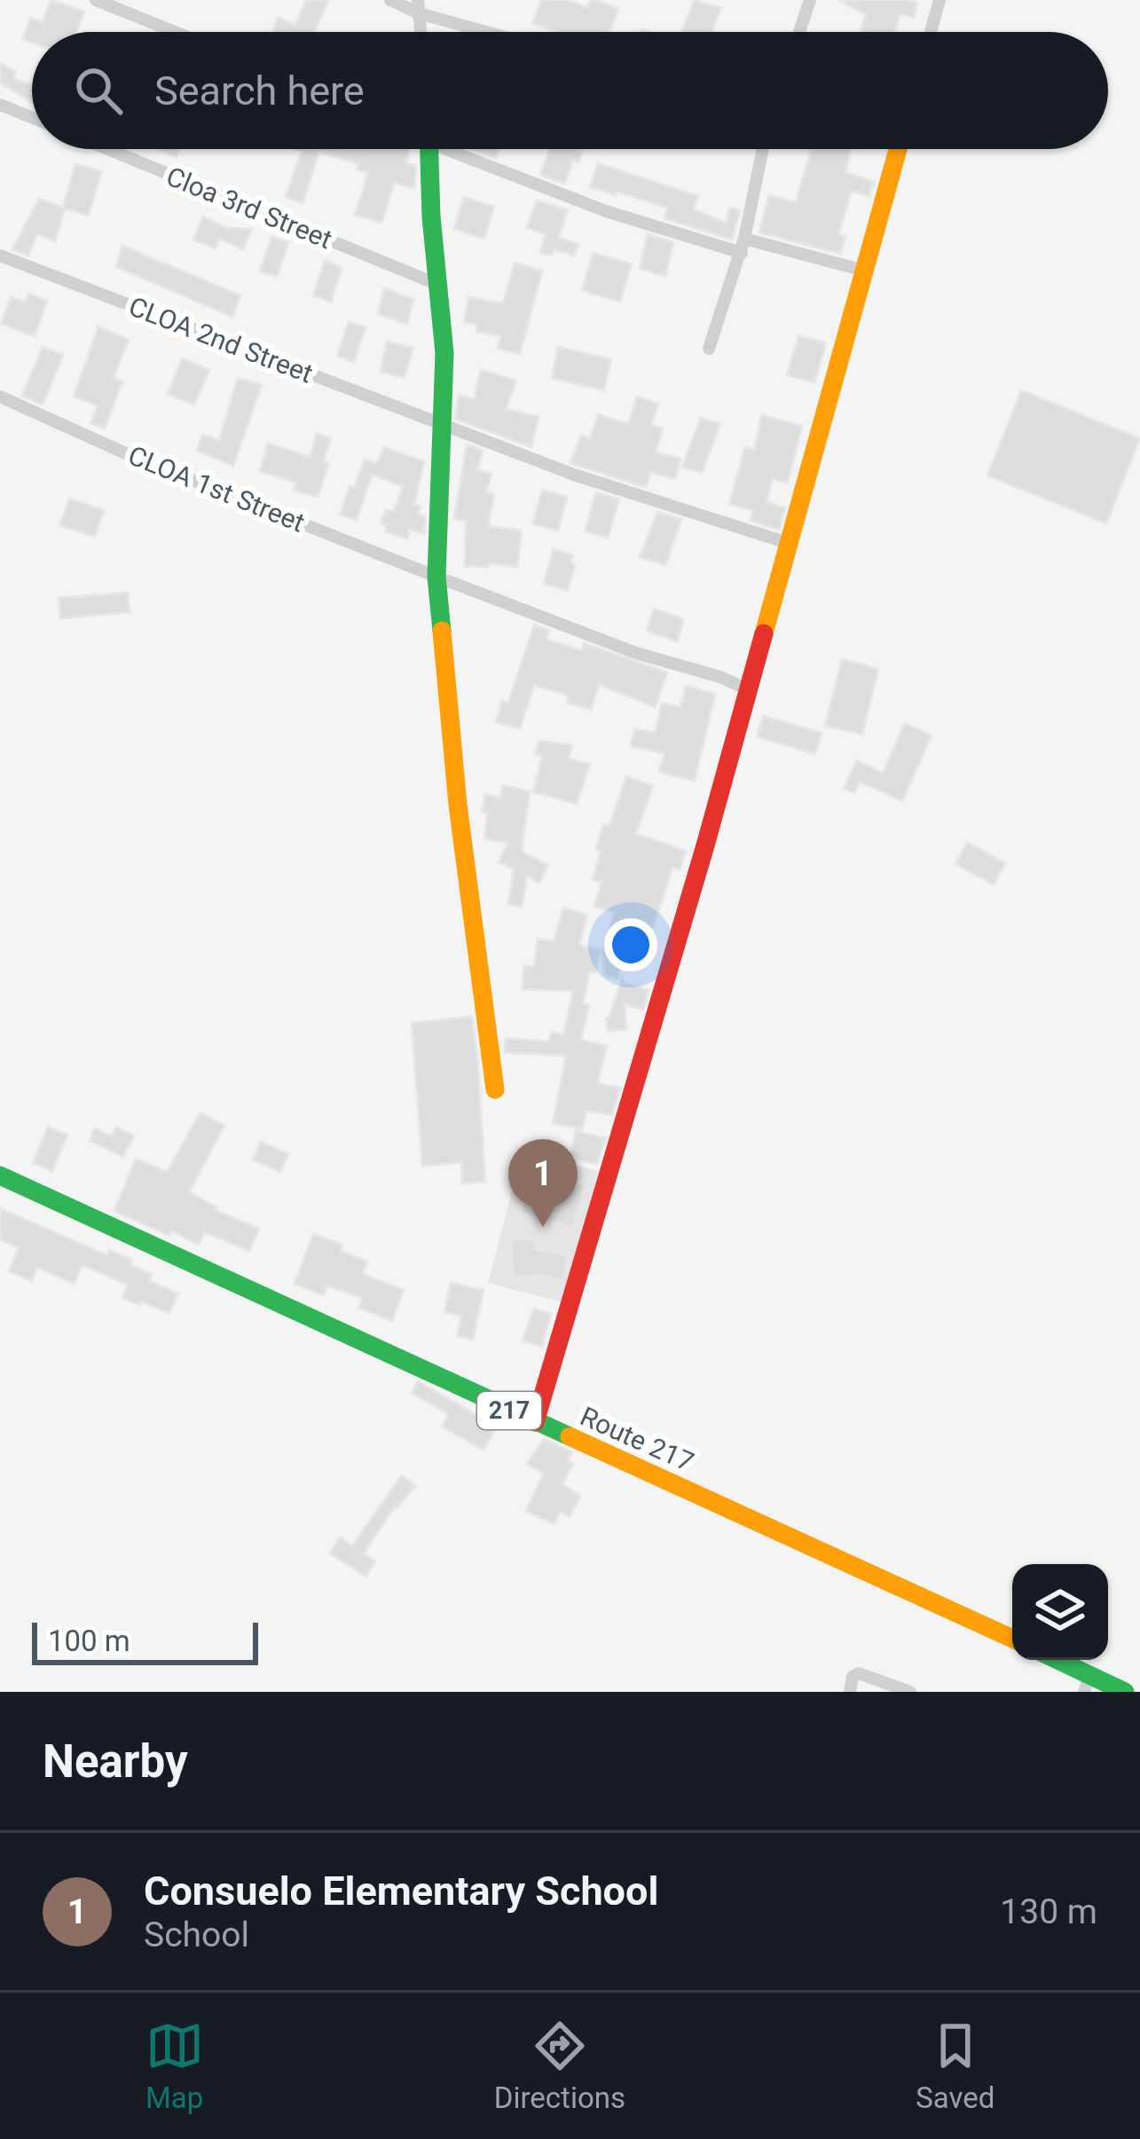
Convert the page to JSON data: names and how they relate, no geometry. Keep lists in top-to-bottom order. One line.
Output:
{"streets":{"street":["Cloa 3rd Street","CLOA 2nd Street","CLOA 1st Street","217","Route 217"]},"scale_bar":"100 m","page":{"search":"Search here","pins":"1","scale":"100 m","heading":"Nearby","list":[{"mark":"1","name":"Consuelo Elementary School","note":"School","value":"130 m"}],"nav":["Map","Directions","Saved"]}}
